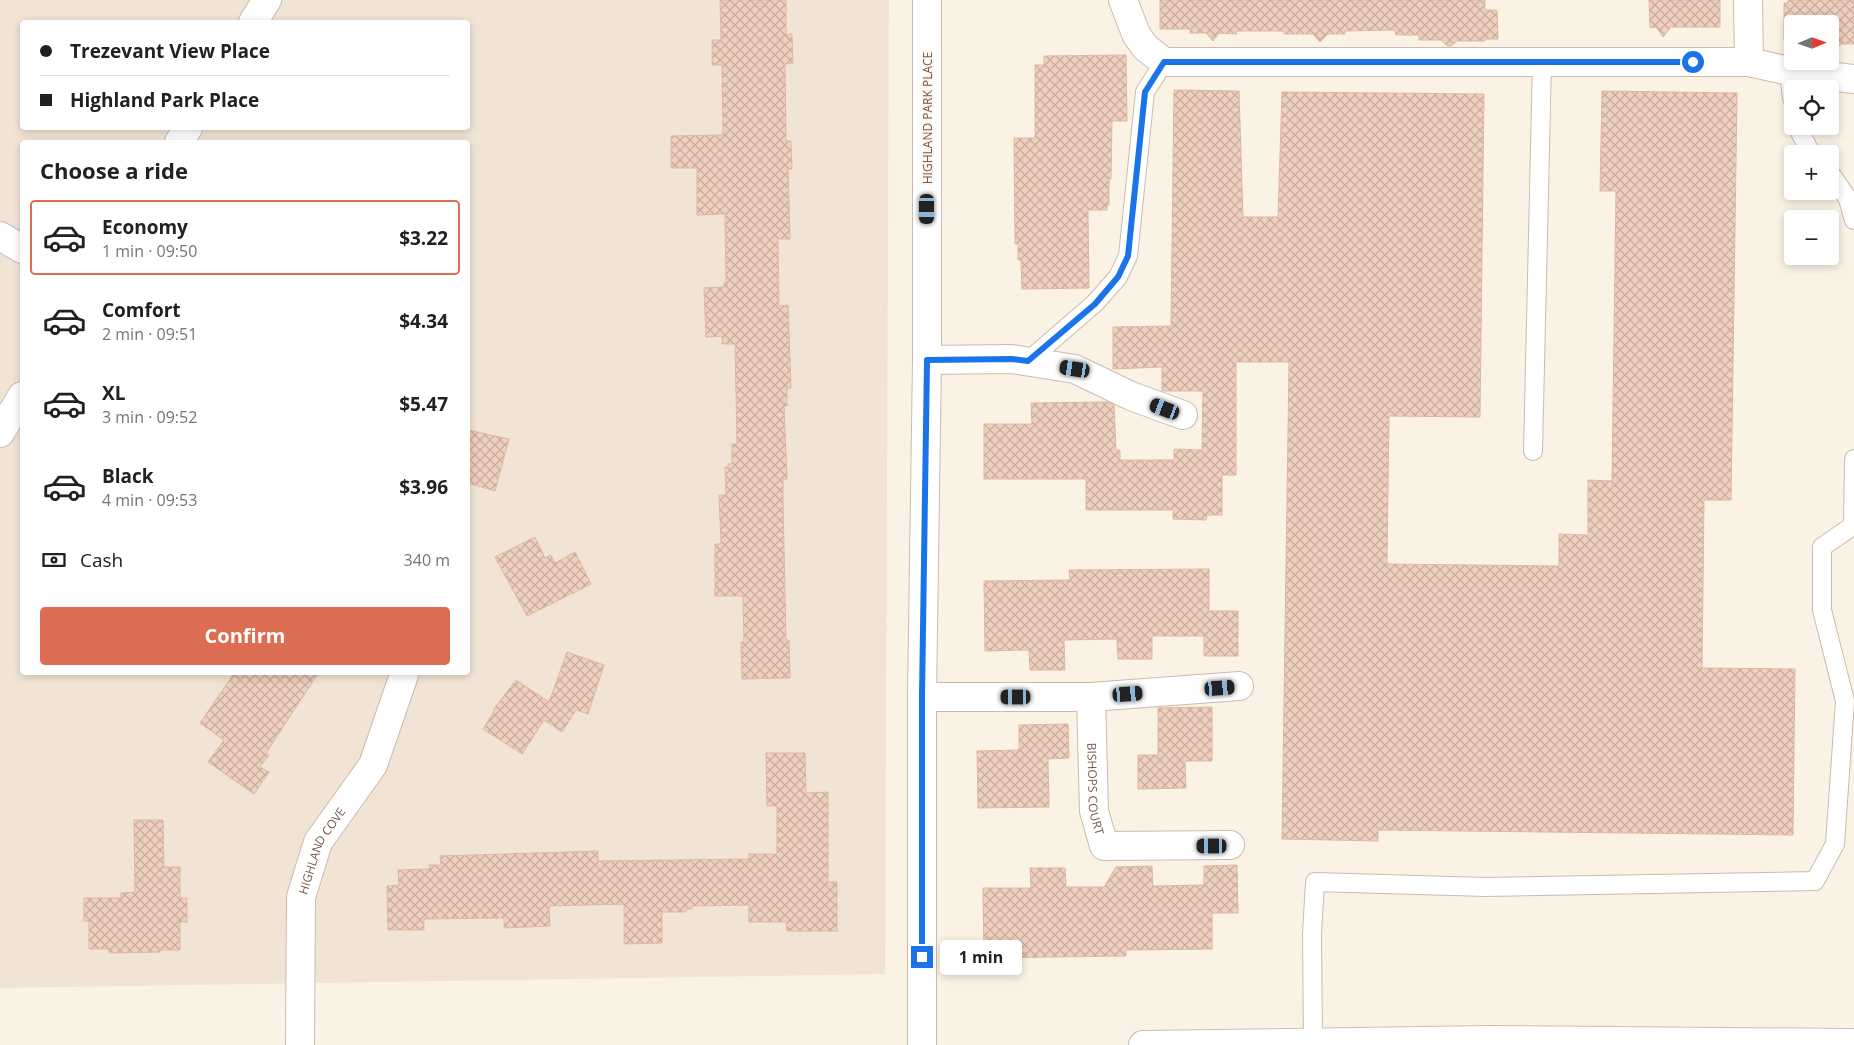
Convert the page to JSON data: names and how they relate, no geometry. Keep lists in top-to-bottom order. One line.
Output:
{"streets":{"street":["HIGHLAND PARK PLACE","BISHOPS COURT","HIGHLAND COVE"]},"north":"right","page":{"map_buttons":["+","−"],"banner":["Trezevant View Place","Highland Park Place"],"heading":"Choose a ride","list":[{"name":"Economy","note":"1 min · 09:50","value":"$3.22"},{"name":"Comfort","note":"2 min · 09:51","value":"$4.34"},{"name":"XL","note":"3 min · 09:52","value":"$5.47"},{"name":"Black","note":"4 min · 09:53","value":"$3.96"}],"pay":["Cash","340 m"],"buttons":"Confirm","bubble":"1 min"}}
